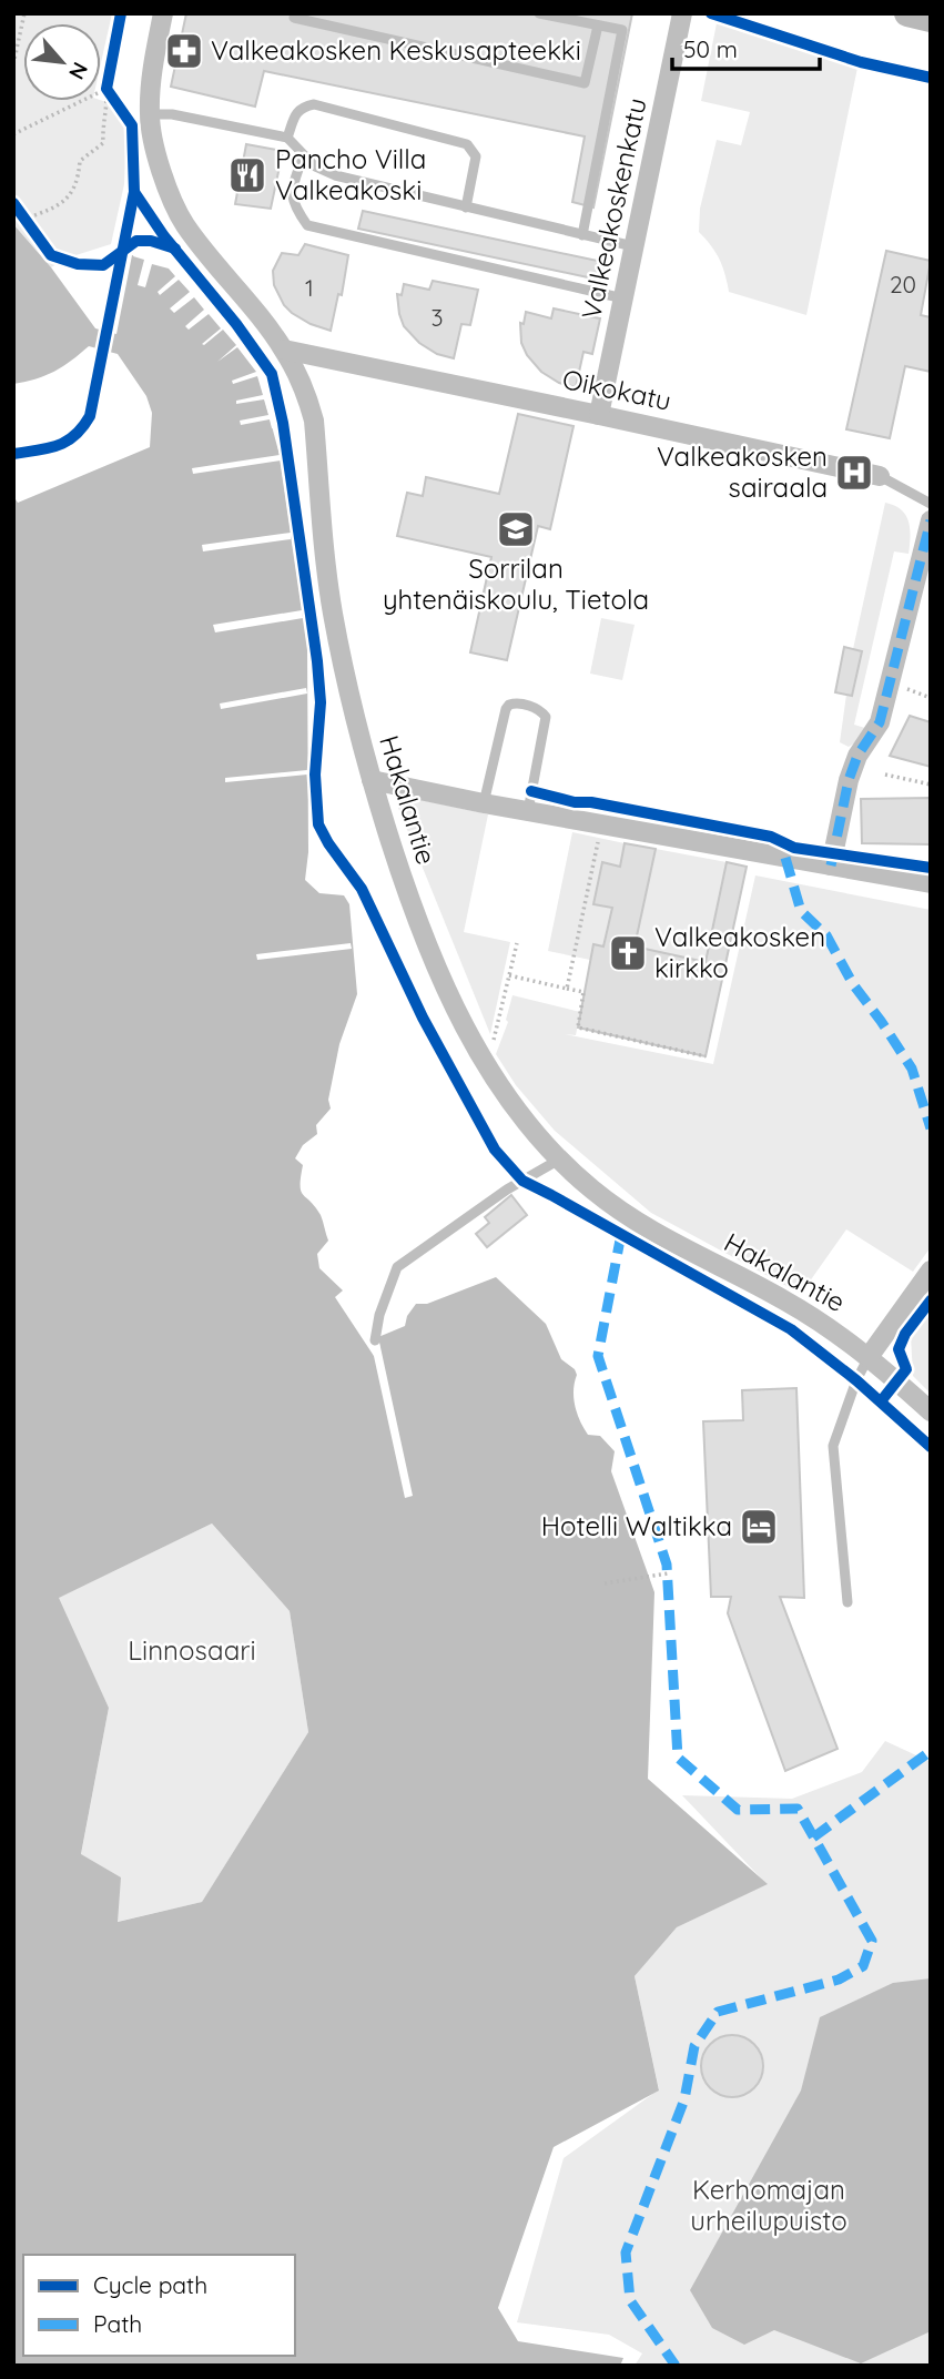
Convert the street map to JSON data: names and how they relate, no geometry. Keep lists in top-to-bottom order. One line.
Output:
{"streets":{"street":["Valkeakoskenkatu","Oikokatu","Hakalantie"]},"crossings":[["Valkeakoskenkatu","Oikokatu"],["Oikokatu","Hakalantie"]],"parks":["Linnosaari","Kerhomajan urheilupuisto"],"places":{"pharmacy":["Valkeakosken Keskusapteekki"],"restaurant":["Pancho Villa Valkeakoski"],"hospital":["Valkeakosken sairaala"],"school or university":["Sorrilan yhtenäiskoulu, Tietola"],"church":["Valkeakosken kirkko"],"hotel":["Hotelli Waltikka"]},"house_numbers":["20","1","3"],"legend":["Cycle path","Path"],"scale_bar":"50 m","north":"bottom right"}
